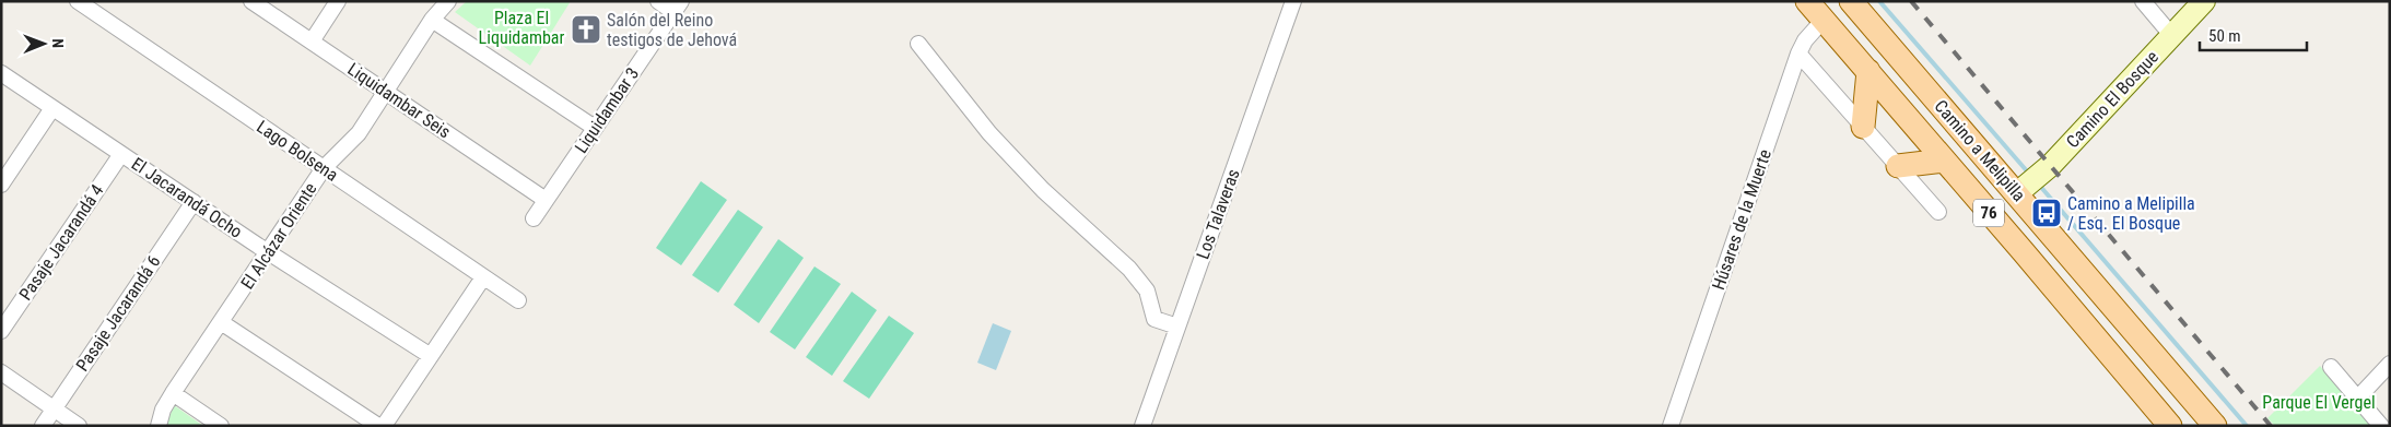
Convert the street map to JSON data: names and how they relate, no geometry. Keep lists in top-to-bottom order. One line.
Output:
{"streets":{"main road":["Camino a Melipilla","76"],"street":["Camino El Bosque","Liquidambar Seis","Liquidambar 3","Lago Bolsena","El Jacarandá Ocho","Los Talaveras","Húsares de la Muerte","El Alcázar Oriente","Pasaje Jacarandá 4","Pasaje Jacarandá 6"]},"crossings":[["Camino El Bosque","Camino a Melipilla"],["Liquidambar Seis","Liquidambar 3"],["Liquidambar Seis","El Alcázar Oriente"],["Lago Bolsena","El Alcázar Oriente"],["Camino a Melipilla","Húsares de la Muerte"],["El Jacarandá Ocho","El Alcázar Oriente"],["El Jacarandá Ocho","Pasaje Jacarandá 4"],["El Jacarandá Ocho","Pasaje Jacarandá 6"]],"parks":["Plaza El Liquidambar","Parque El Vergel"],"places":{"church":["Salón del Reino testigos de Jehová"],"bus stop":["Camino a Melipilla / Esq. El Bosque"]},"scale_bar":"50 m","north":"right"}
